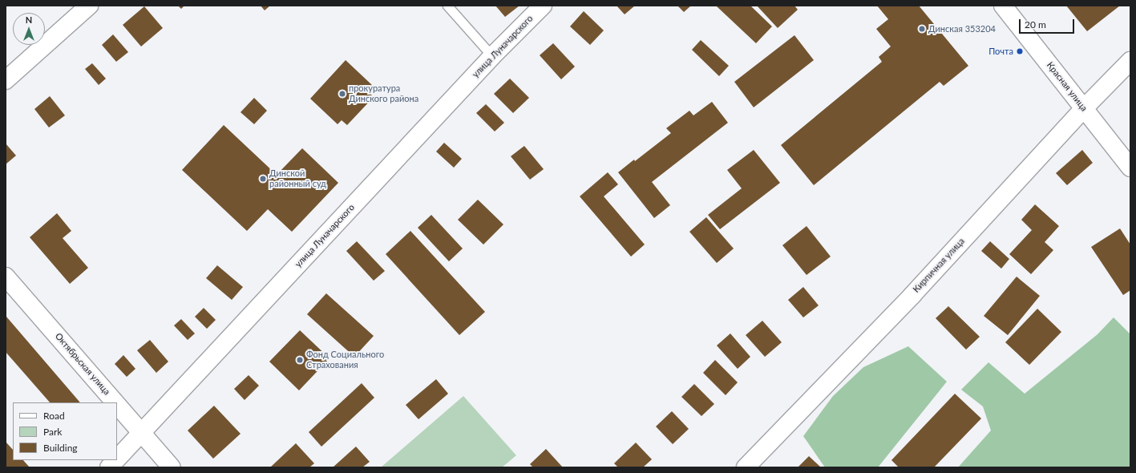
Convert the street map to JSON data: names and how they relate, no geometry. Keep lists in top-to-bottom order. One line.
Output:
{"streets":{"street":["улица Луначарского","Красная улица","Кирпичная улица","Октябрьская улица"]},"crossings":[["улица Луначарского","Октябрьская улица"],["Красная улица","Кирпичная улица"]],"places":["Динская 353204","Почта","прокуратура Динского района","Динской районный суд","Фонд Социального Страхования"],"legend":["Road","Park","Building"],"scale_bar":"20 m","north":"top"}
